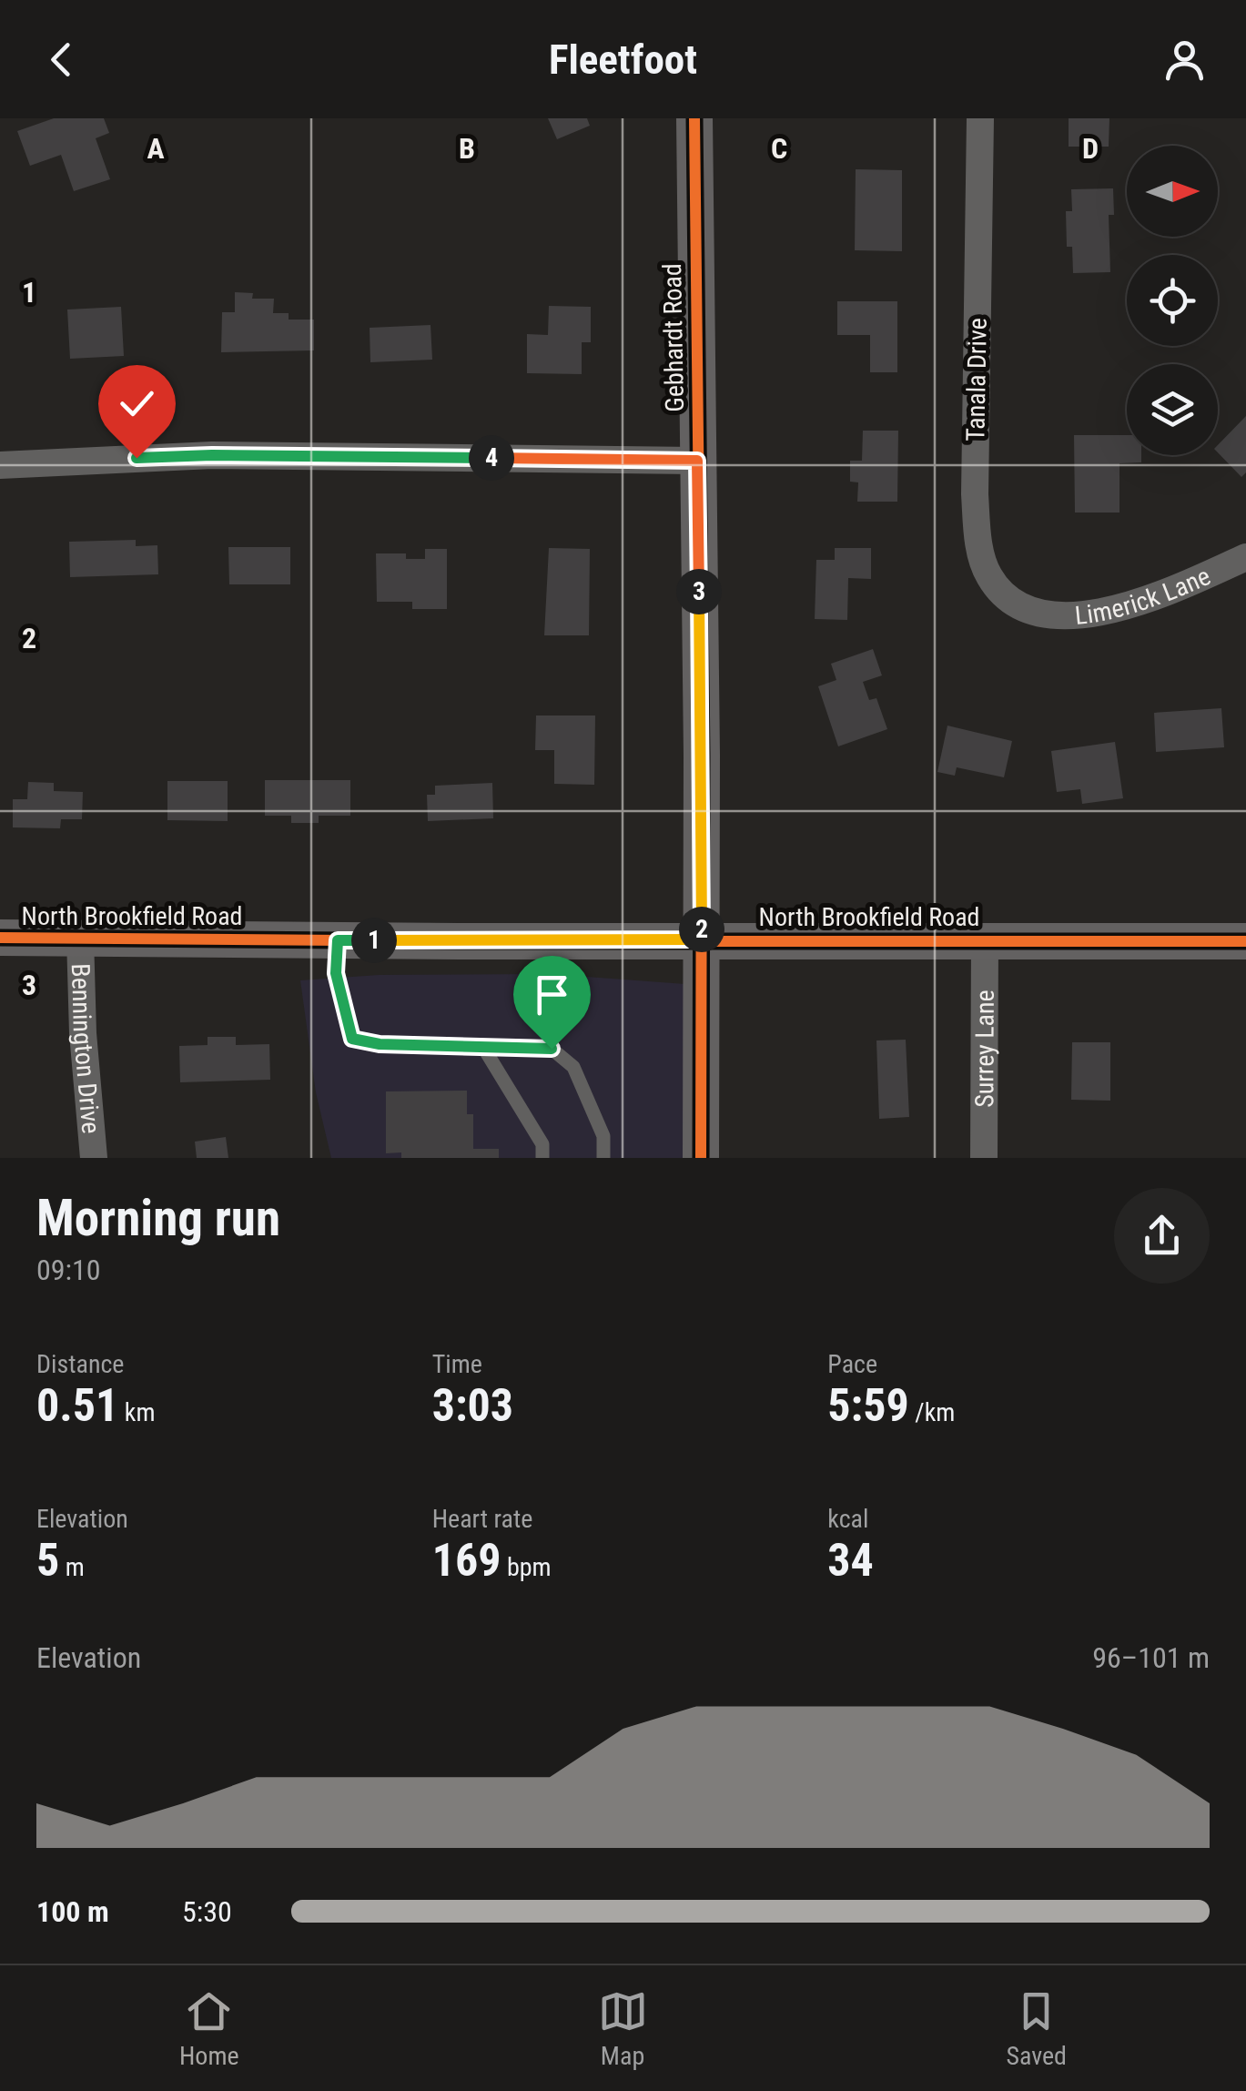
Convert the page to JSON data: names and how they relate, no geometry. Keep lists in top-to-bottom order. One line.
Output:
{"streets":{"street":["Gebhardt Road","Tanala Drive","Limerick Lane","North Brookfield Road","Bennington Drive","Surrey Lane"]},"crossings":[["Gebhardt Road","North Brookfield Road"],["Tanala Drive","Limerick Lane"],["North Brookfield Road","Bennington Drive"],["North Brookfield Road","Surrey Lane"]],"north":"right","page":{"header":"Fleetfoot","pins":["4","3","2","1"],"heading":["Morning run","09:10"],"stats":[["Distance","0.51 km"],["Time","3:03"],["Pace","5:59 /km"],["Elevation","5 m"],["Heart rate","169 bpm"],["kcal","34"]],"chart":["Elevation","96–101 m"],"list":[{"name":"100 m","note":"5:30"}],"tabs":["Home","Map","Saved"]},"grid":{"columns":["A","B","C","D"],"rows":["1","2","3"]}}
